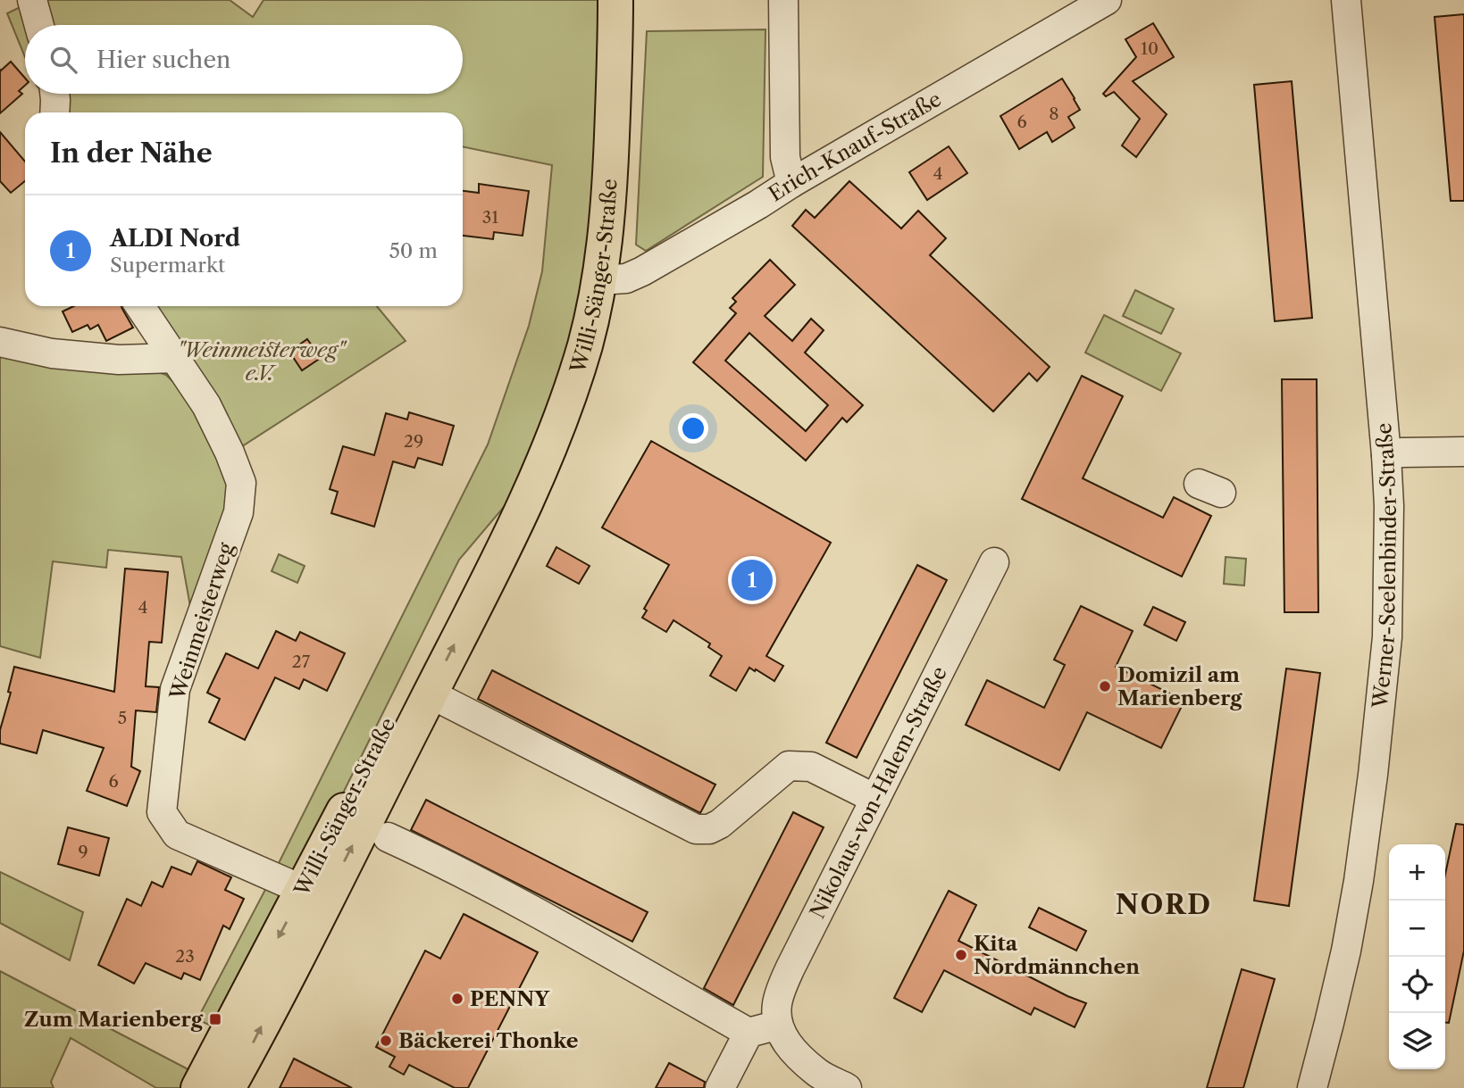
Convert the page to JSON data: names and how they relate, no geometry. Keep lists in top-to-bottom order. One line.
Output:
{"streets":{"main road":["Willi-Sänger-Straße"],"street":["Erich-Knauf-Straße","Werner-Seelenbinder-Straße","Weinmeisterweg","Nikolaus-von-Halem-Straße"]},"crossings":[["Erich-Knauf-Straße","Willi-Sänger-Straße"],["Willi-Sänger-Straße","Weinmeisterweg"]],"districts":["NORD"],"parks":["\"Weinmeisterweg\" e.V."],"places":{"other":["Domizil am Marienberg","Kita Nordmännchen","PENNY","Bäckerei Thonke"],"transit":["Zum Marienberg"]},"house_numbers":["10","8","6","4","31","29","4","27","5","6","9","23"],"page":{"search":"Hier suchen","heading":"In der Nähe","list":[{"mark":"1","name":"ALDI Nord","note":"Supermarkt","value":"50 m"}],"pins":"1","map_buttons":["+","−"]}}
